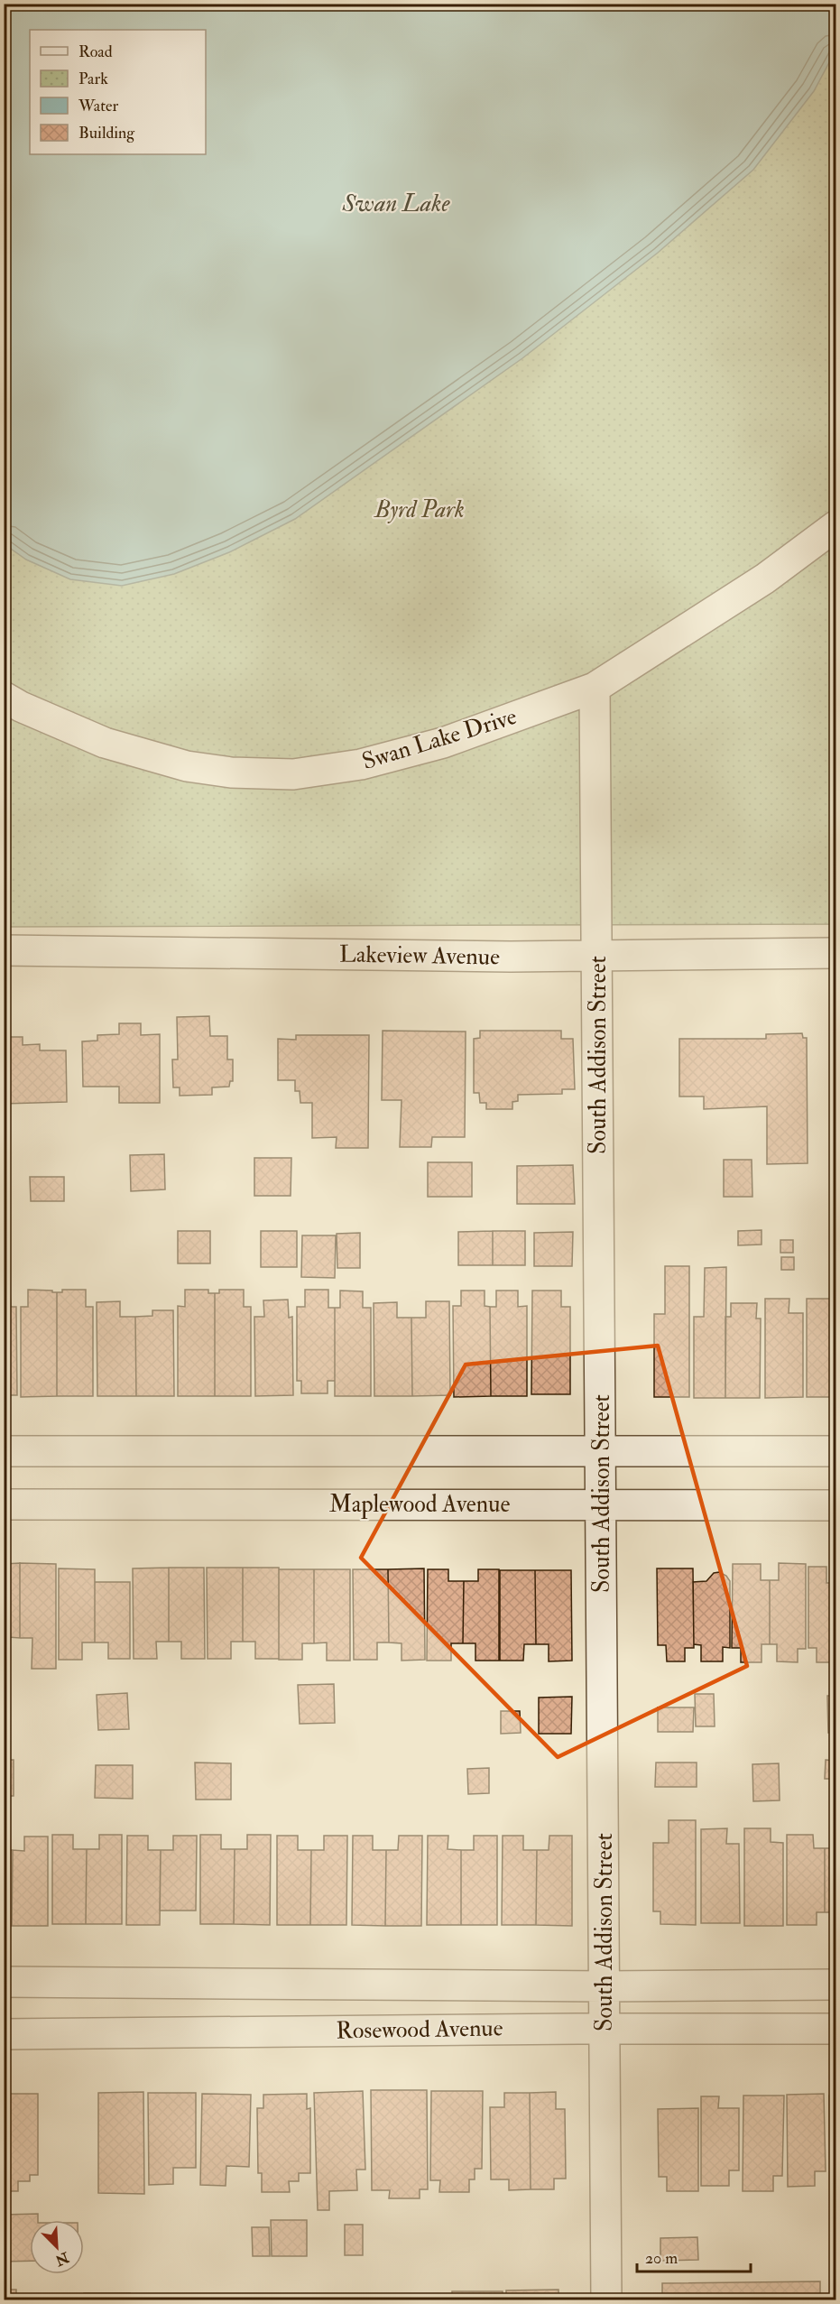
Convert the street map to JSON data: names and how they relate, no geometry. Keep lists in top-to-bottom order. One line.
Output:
{"streets":{"street":["Swan Lake Drive","Lakeview Avenue","South Addison Street","Maplewood Avenue","Rosewood Avenue"]},"crossings":[["Swan Lake Drive","South Addison Street"],["Lakeview Avenue","South Addison Street"],["South Addison Street","Maplewood Avenue"],["South Addison Street","Rosewood Avenue"]],"water":["Swan Lake"],"parks":["Byrd Park"],"legend":["Road","Park","Water","Building"],"scale_bar":"20 m","north":"bottom right"}
